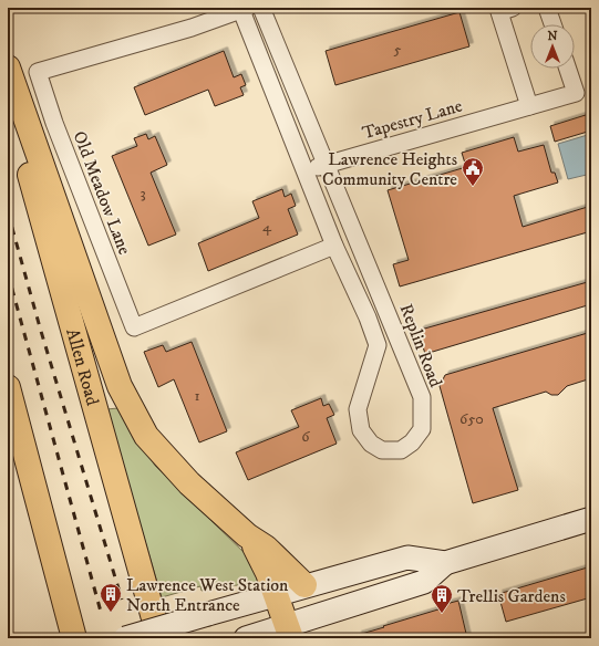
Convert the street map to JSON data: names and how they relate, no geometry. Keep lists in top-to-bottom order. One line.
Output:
{"streets":{"highway":["Allen Road"],"street":["Tapestry Lane","Old Meadow Lane","Replin Road"]},"crossings":[["Tapestry Lane","Replin Road"],["Old Meadow Lane","Replin Road"]],"places":{"public building":["Lawrence Heights Community Centre"],"building":["Lawrence West Station North Entrance","Trellis Gardens"]},"house_numbers":["5","3","4","1","650","6"],"north":"top"}
